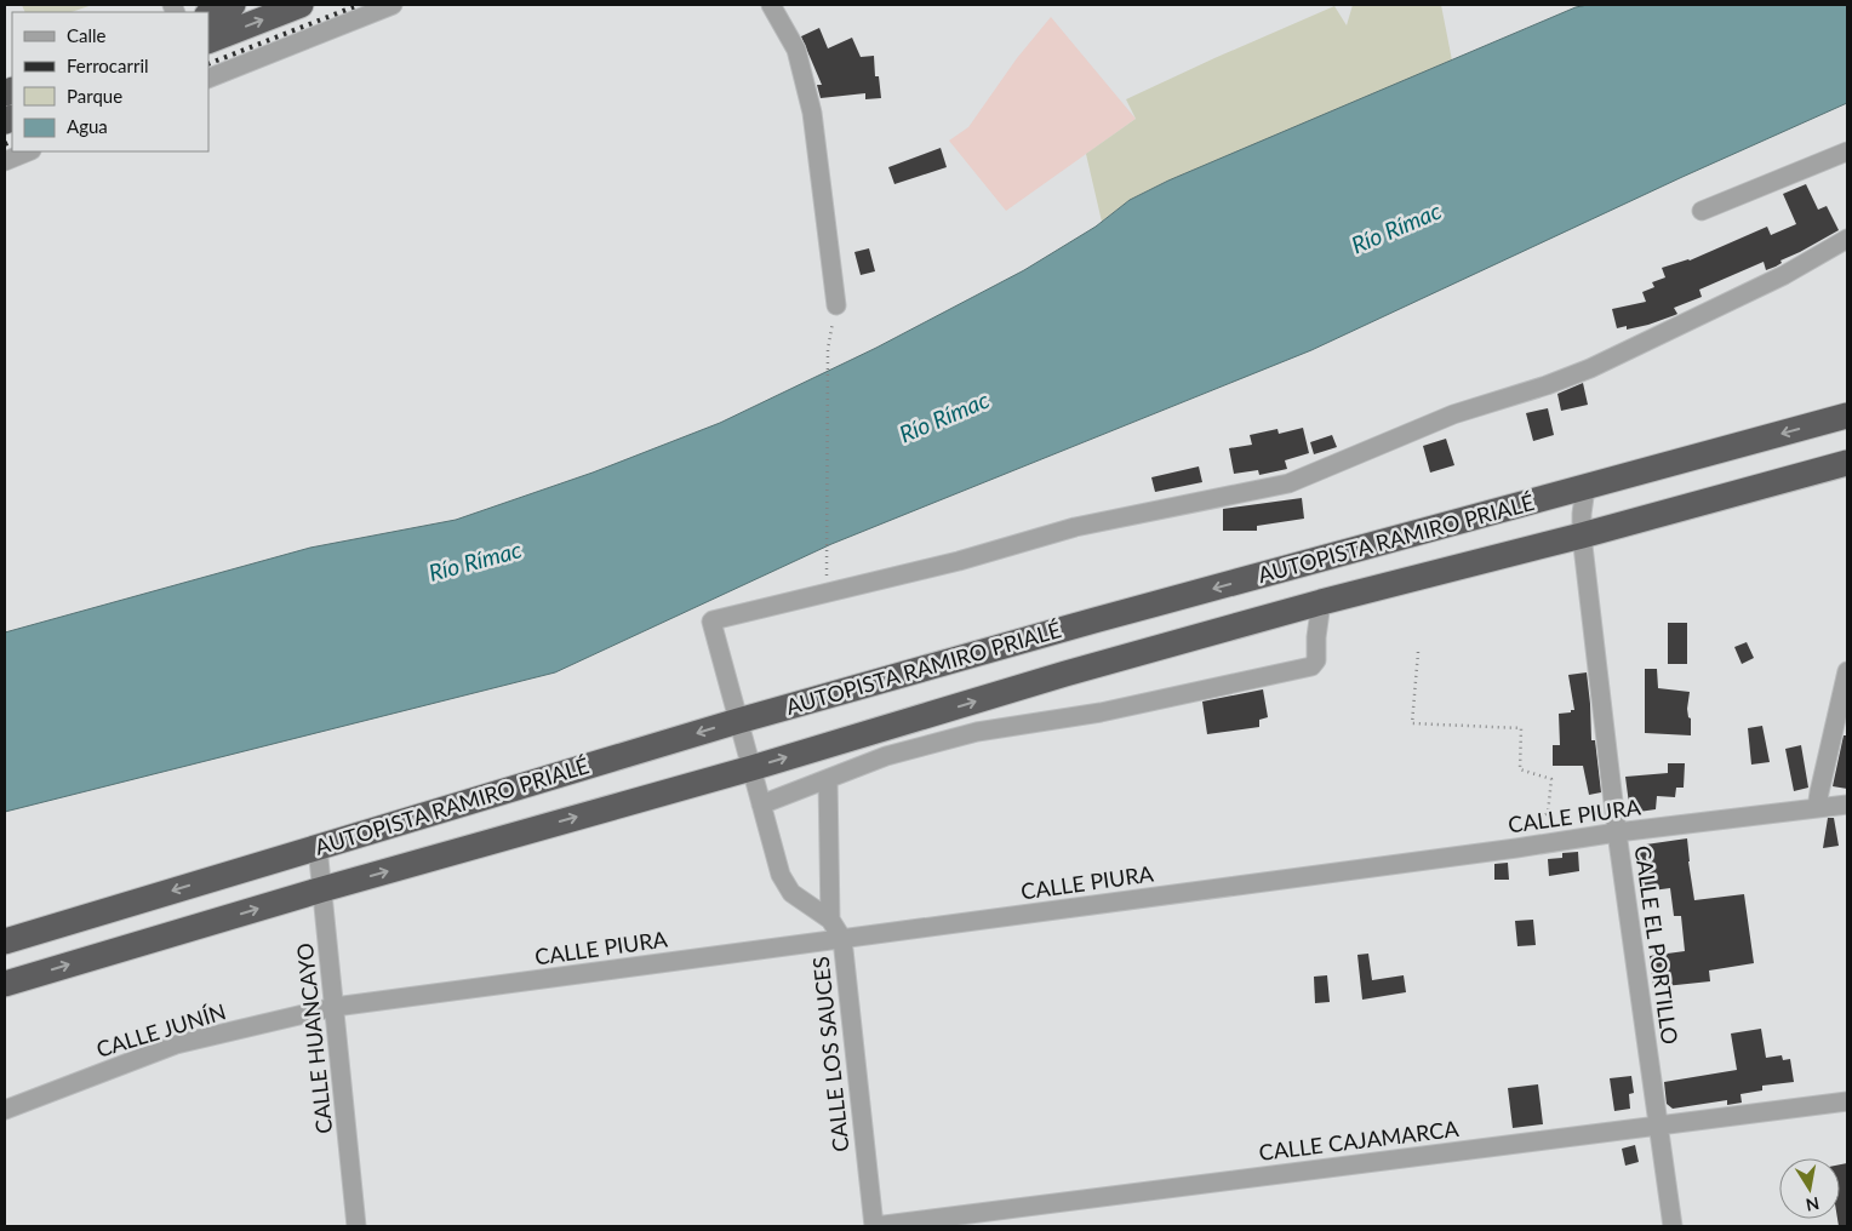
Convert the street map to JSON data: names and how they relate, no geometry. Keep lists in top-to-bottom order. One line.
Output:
{"streets":{"highway":["AUTOPISTA RAMIRO PRIALÉ"],"street":["CALLE PIURA","CALLE EL PORTILLO","CALLE JUNÍN","CALLE HUANCAYO","CALLE LOS SAUCES","CALLE CAJAMARCA"]},"crossings":[["AUTOPISTA RAMIRO PRIALÉ","CALLE EL PORTILLO"],["AUTOPISTA RAMIRO PRIALÉ","CALLE HUANCAYO"],["AUTOPISTA RAMIRO PRIALÉ","CALLE LOS SAUCES"],["CALLE PIURA","CALLE EL PORTILLO"],["CALLE PIURA","CALLE JUNÍN"],["CALLE PIURA","CALLE HUANCAYO"],["CALLE PIURA","CALLE LOS SAUCES"],["CALLE EL PORTILLO","CALLE CAJAMARCA"],["CALLE JUNÍN","CALLE HUANCAYO"],["CALLE LOS SAUCES","CALLE CAJAMARCA"]],"water":["Río Rímac"],"legend":["Calle","Ferrocarril","Parque","Agua"],"north":"bottom"}
